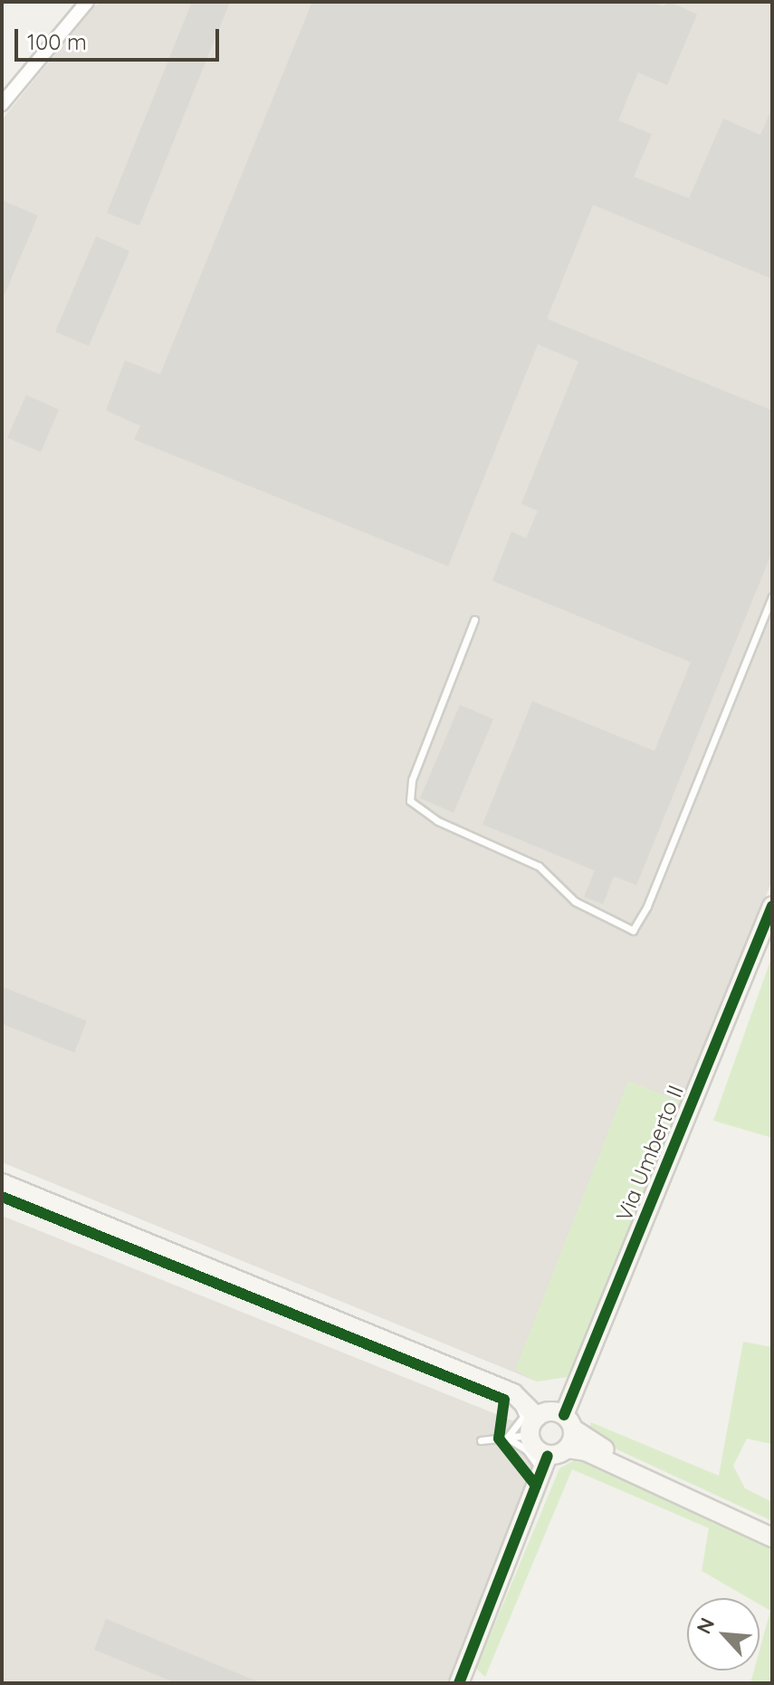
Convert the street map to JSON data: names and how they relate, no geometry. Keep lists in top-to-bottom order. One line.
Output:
{"streets":{"street":["Via Umberto II"]},"scale_bar":"100 m","north":"top left"}
